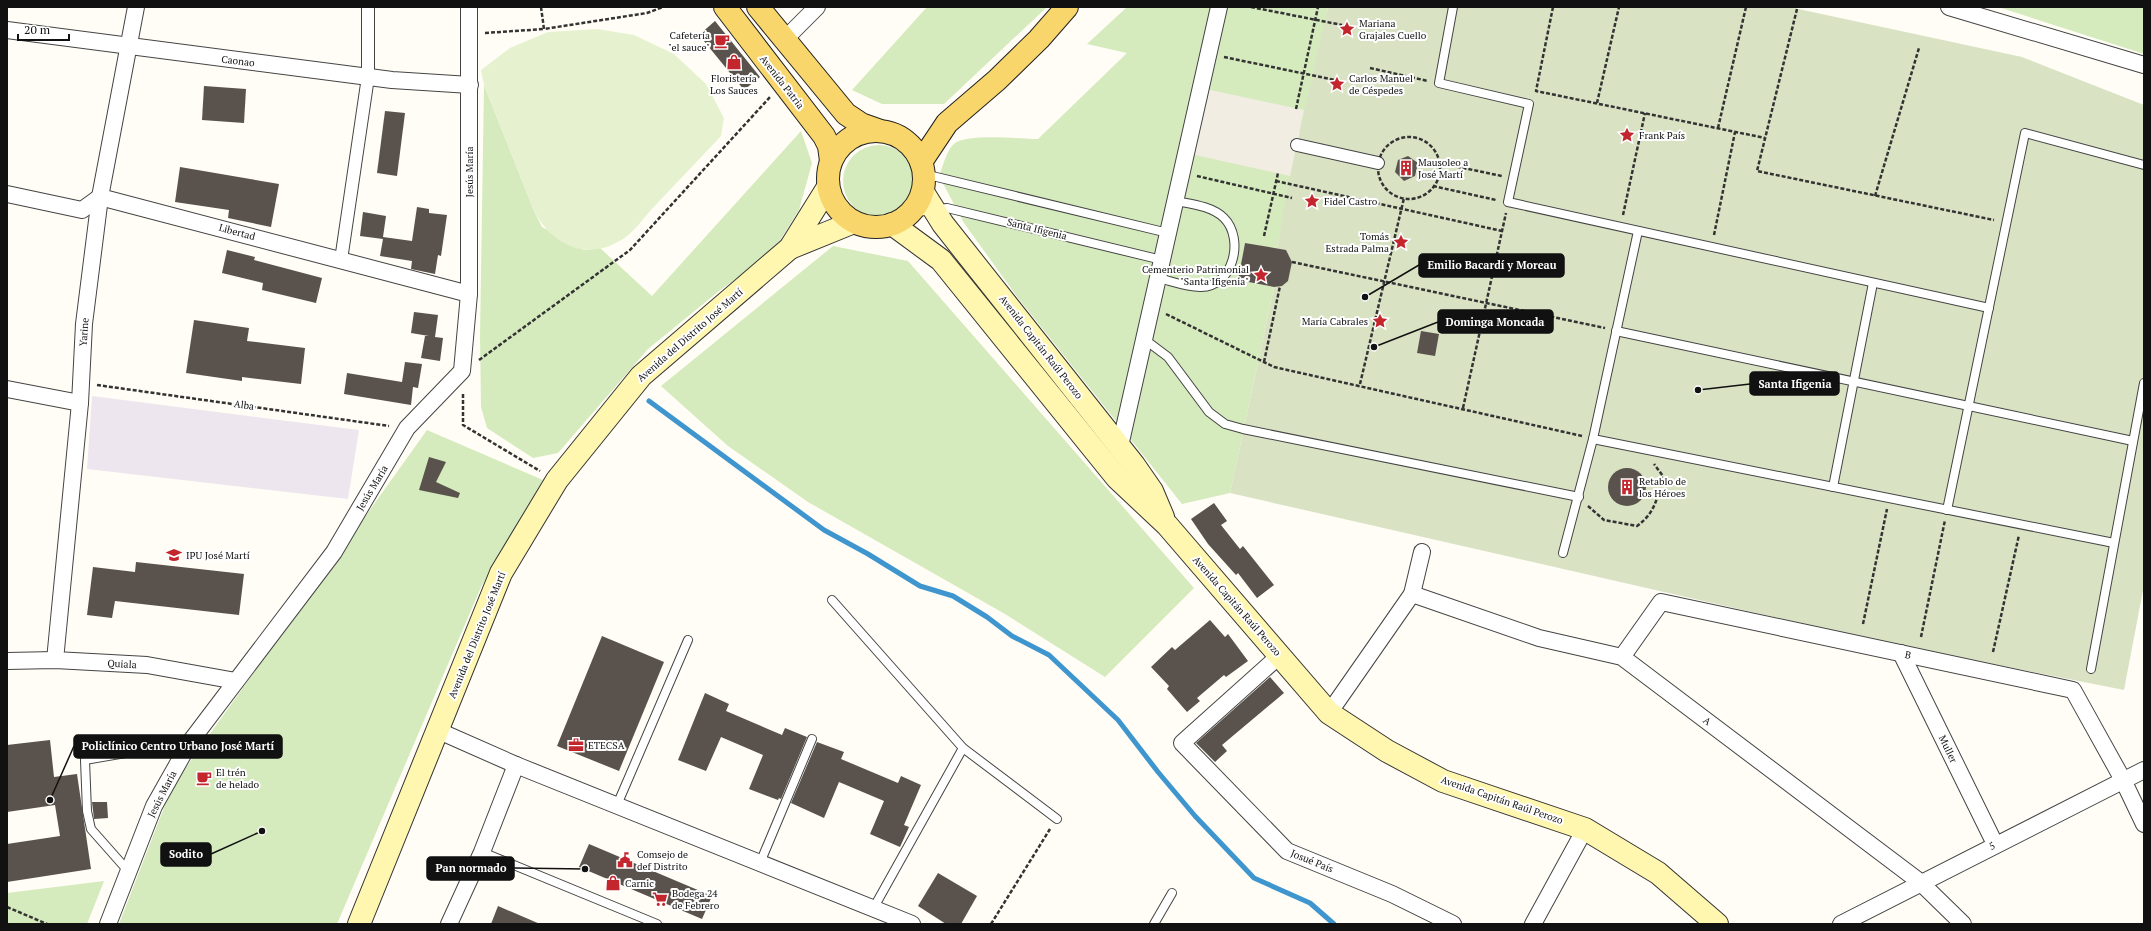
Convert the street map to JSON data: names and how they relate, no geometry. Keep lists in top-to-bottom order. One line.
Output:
{"streets":{"main road":["Avenida Patria","Avenida del Distrito José Martí","Avenida Capitán Raúl Perozo"],"street":["Caonao","Jesús María","Libertad","Yarine","B","Quiala","A","Muller","5","Josué País"],"lane":["Santa Ifigenia"],"path":["Alba"]},"crossings":[["Caonao","Jesús María"],["Caonao","Yarine"],["Avenida Patria","Santa Ifigenia"],["Avenida Patria","Avenida del Distrito José Martí"],["Avenida Patria","Avenida Capitán Raúl Perozo"],["Jesús María","Libertad"],["Jesús María","Alba"],["Jesús María","Quiala"],["Santa Ifigenia","Avenida del Distrito José Martí"],["Santa Ifigenia","Avenida Capitán Raúl Perozo"],["Libertad","Yarine"],["Yarine","Alba"],["Yarine","Quiala"],["Avenida del Distrito José Martí","Avenida Capitán Raúl Perozo"],["Avenida Capitán Raúl Perozo","Josué País"],["B","A"],["B","Muller"],["B","5"],["A","5"],["Muller","5"]],"places":{"place":["Mariana Grajales Cuello","Carlos Manuel de Céspedes","Frank País","Fidel Castro","Tomás Estrada Palma","Cementerio Patrimonial \"Santa Ifigenia\"","María Cabrales"],"cafe":["Cafetería \"el sauce\"","El trén de helado"],"shop":["Floristería Los Sauces","Carnic"],"building":["Mausoleo a José Martí","Retablo de los Héroes"],"other":["Emilio Bacardí y Moreau","Dominga Moncada","Santa Ifigenia","Policlínico Centro Urbano José Martí","Sodito","Pan normado"],"school or university":["IPU José Martí"],"office":["ETECSA"],"public building":["Comsejo de def Distrito"],"supermarket":["Bodega 24 de Febrero"]},"scale_bar":"20 m"}
